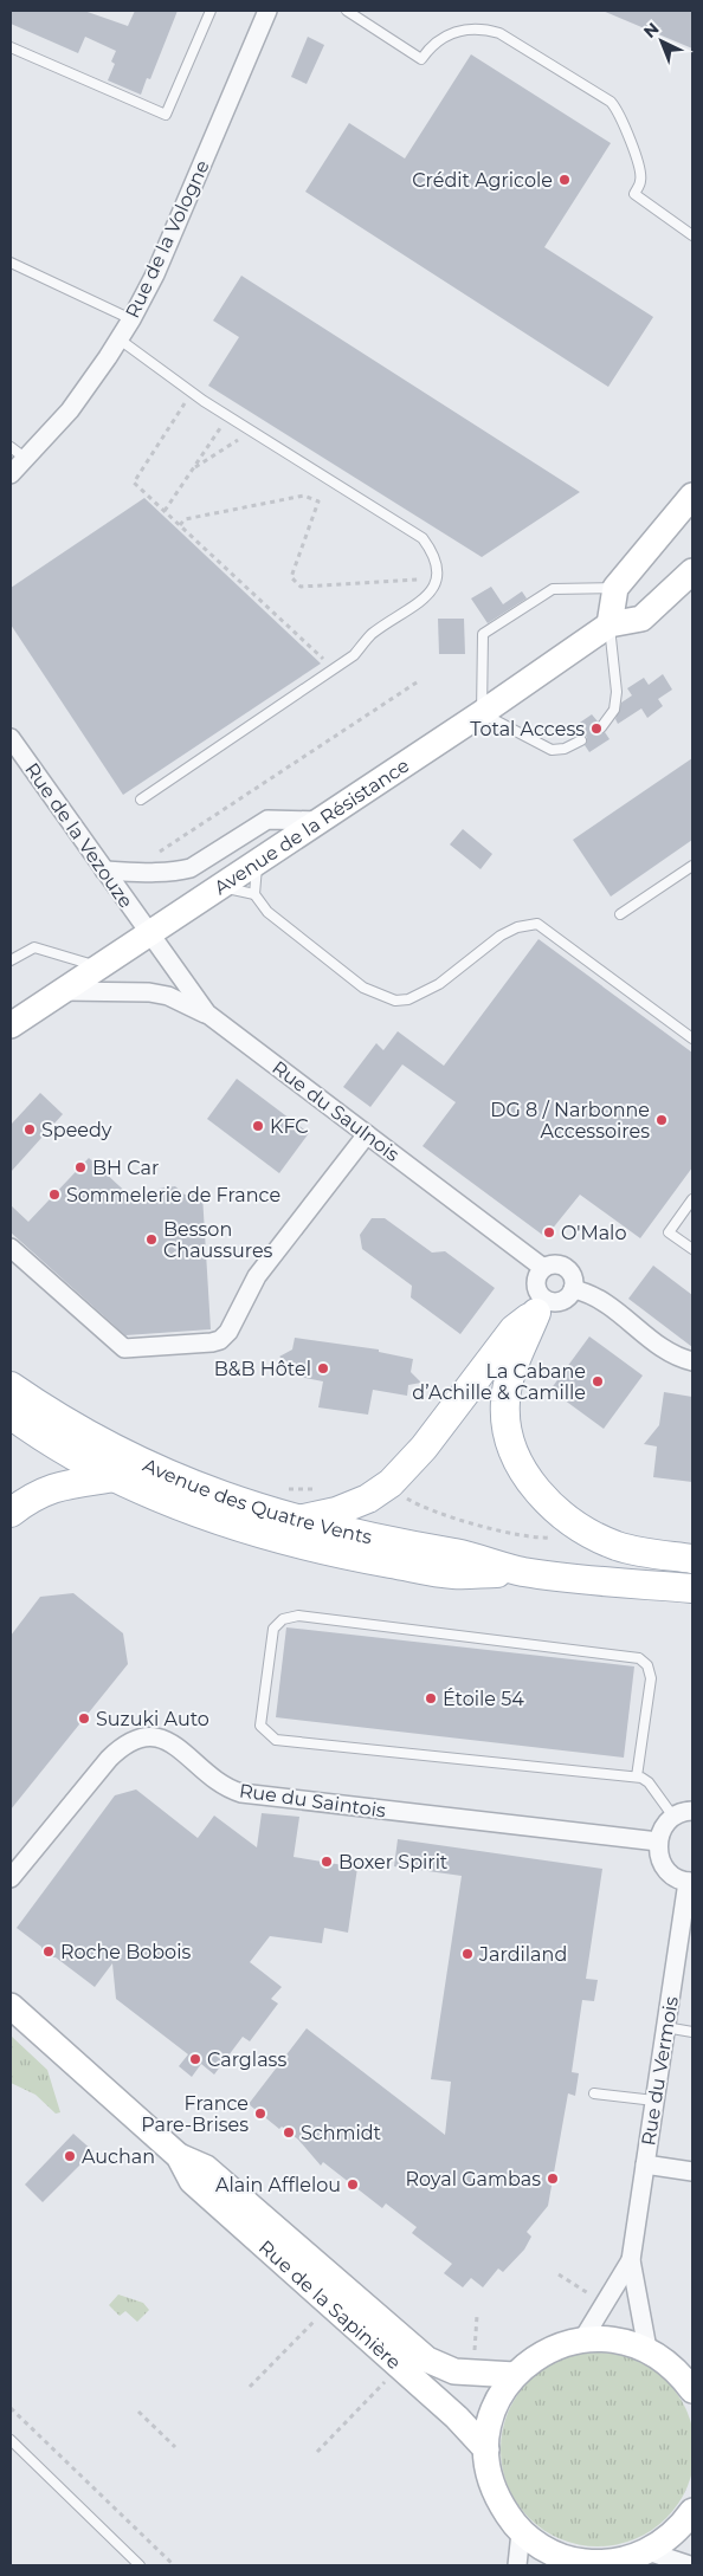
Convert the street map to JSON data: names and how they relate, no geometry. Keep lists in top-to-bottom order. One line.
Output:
{"streets":{"main road":["Avenue des Quatre Vents"],"street":["Rue de la Vologne","Avenue de la Résistance","Rue de la Vezouze","Rue du Saulnois","Rue du Saintois","Rue du Vermois","Rue de la Sapinière"]},"crossings":[["Avenue de la Résistance","Rue de la Vezouze"],["Avenue de la Résistance","Rue du Saulnois"],["Rue de la Vezouze","Rue du Saulnois"]],"places":["Crédit Agricole","Total Access","DG 8 / Narbonne Accessoires","KFC","Speedy","BH Car","Sommelerie de France","O'Malo","Besson Chaussures","B&B Hôtel","La Cabane d’Achille & Camille","Étoile 54","Suzuki Auto","Boxer Spirit","Roche Bobois","Jardiland","Carglass","France Pare-Brises","Schmidt","Auchan","Royal Gambas","Alain Afflelou"],"north":"top left"}
